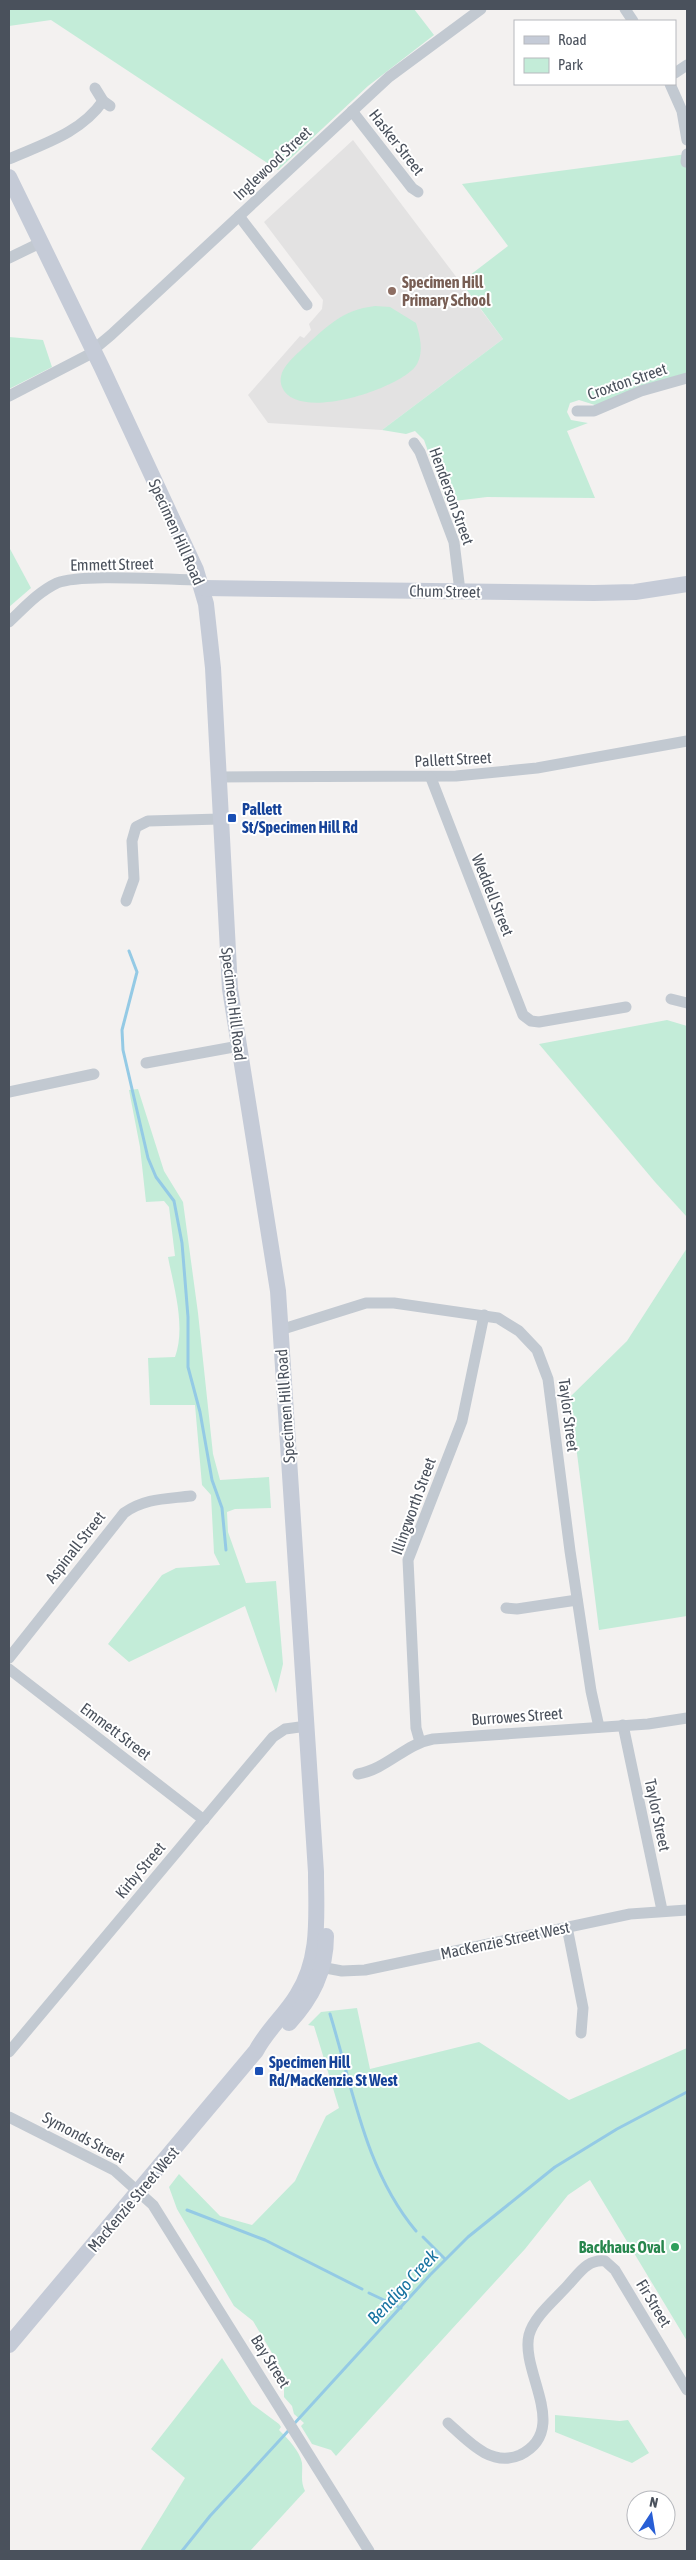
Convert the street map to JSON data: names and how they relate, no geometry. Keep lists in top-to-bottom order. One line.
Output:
{"streets":{"main road":["Specimen Hill Road","Chum Street","MacKenzie Street West"],"street":["Hasker Street","Inglewood Street","Croxton Street","Henderson Street","Emmett Street","Pallett Street","Weddell Street","Taylor Street","Illingworth Street","Aspinall Street","Burrowes Street","Kirby Street","Symonds Street","Fir Street","Bay Street"]},"crossings":[["Hasker Street","Inglewood Street"],["Inglewood Street","Specimen Hill Road"],["Henderson Street","Chum Street"],["Specimen Hill Road","Emmett Street"],["Specimen Hill Road","Chum Street"],["Specimen Hill Road","Pallett Street"],["Specimen Hill Road","Taylor Street"],["Specimen Hill Road","Kirby Street"],["Specimen Hill Road","MacKenzie Street West"],["Emmett Street","Chum Street"],["Emmett Street","Kirby Street"],["Pallett Street","Weddell Street"],["Taylor Street","Illingworth Street"],["Taylor Street","Burrowes Street"],["Taylor Street","MacKenzie Street West"],["Illingworth Street","Burrowes Street"],["MacKenzie Street West","Symonds Street"],["MacKenzie Street West","Bay Street"],["Symonds Street","Bay Street"]],"water":["Bendigo Creek"],"places":{"other":["Specimen Hill Primary School","Backhaus Oval"],"transit":["Pallett St/Specimen Hill Rd","Specimen Hill Rd/MacKenzie St West"]},"legend":["Road","Park"],"north":"top"}
